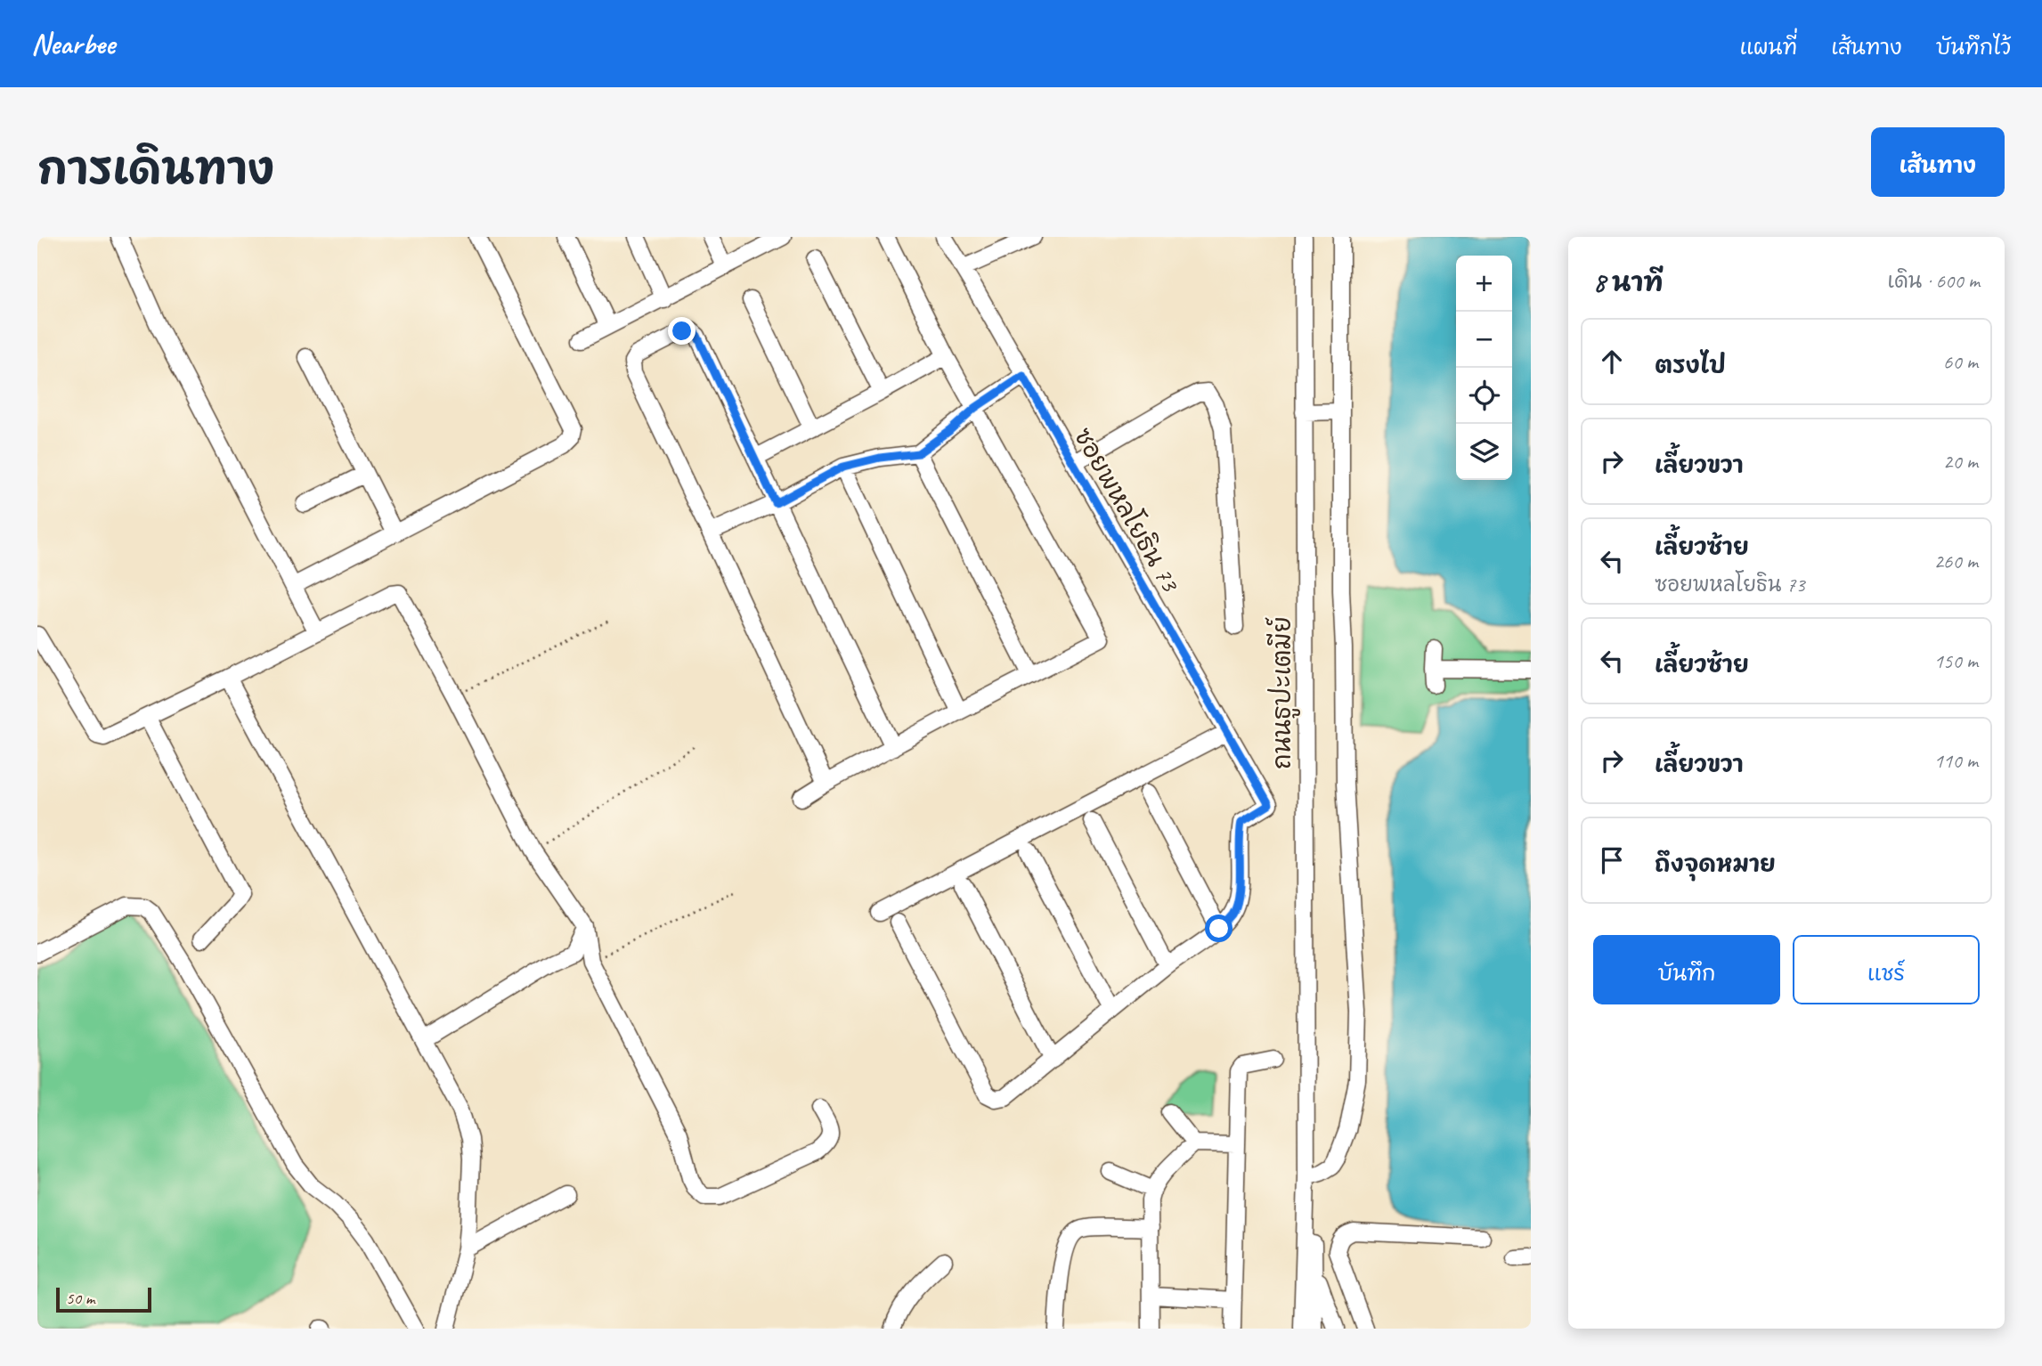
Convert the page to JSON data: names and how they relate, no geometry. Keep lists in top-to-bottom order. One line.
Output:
{"streets":{"street":["ซอยพหลโยธิน 73","ถนนธูปะเตมีย์"]},"scale_bar":"50 m","page":{"header":"Nearbee","nav":["แผนที่","เส้นทาง","บันทึกไว้"],"title":"การเดินทาง","buttons":["เส้นทาง",["บันทึก","แชร์"]],"heading":["8 นาที","เดิน · 600 m"],"map_buttons":["+","−"],"list":[["ตรงไป","60 m"],["เลี้ยวขวา","20 m"],["เลี้ยวซ้าย","ซอยพหลโยธิน 73","260 m"],["เลี้ยวซ้าย","150 m"],["เลี้ยวขวา","110 m"],"ถึงจุดหมาย"],"scale":"50 m"}}
